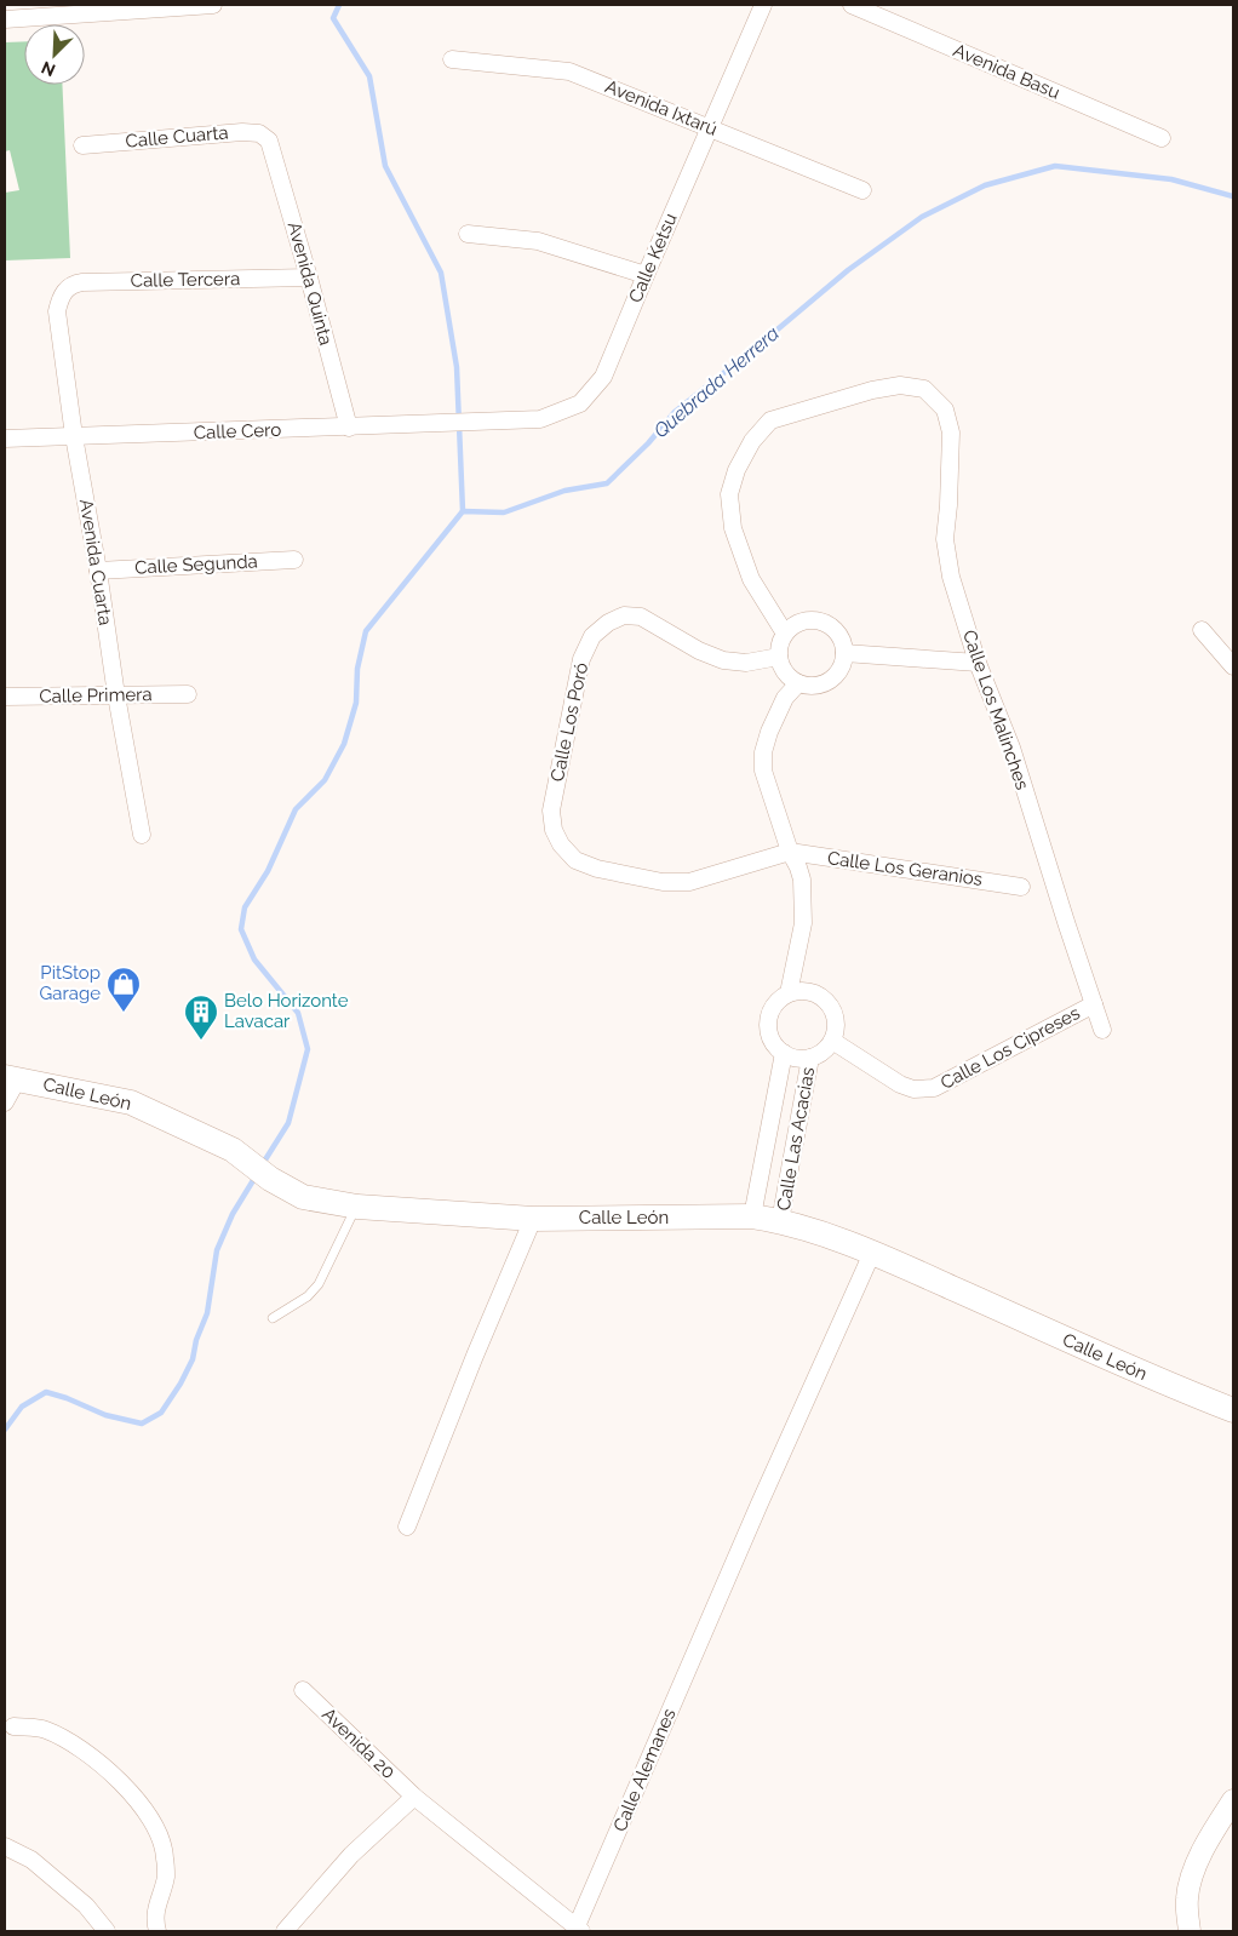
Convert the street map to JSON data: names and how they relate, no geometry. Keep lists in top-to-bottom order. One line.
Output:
{"streets":{"main road":["Calle León"],"street":["Avenida Basu","Avenida Ixtarú","Calle Cuarta","Calle Ketsu","Calle Tercera","Avenida Quinta","Calle Cero","Avenida Cuarta","Calle Segunda","Calle Primera","Calle Los Malinches","Calle Los Poró","Calle Los Geranios","Calle Los Cipreses","Calle Las Acacias","Avenida 20","Calle Alemanes"]},"crossings":[["Avenida Ixtarú","Calle Ketsu"],["Calle Cuarta","Avenida Quinta"],["Calle Ketsu","Calle Cero"],["Calle Tercera","Avenida Quinta"],["Calle Tercera","Avenida Cuarta"],["Avenida Quinta","Calle Cero"],["Calle Cero","Avenida Cuarta"],["Avenida Cuarta","Calle Segunda"],["Avenida Cuarta","Calle Primera"],["Calle Los Malinches","Calle Los Poró"],["Calle Los Malinches","Calle Los Cipreses"],["Calle Los Poró","Calle Los Geranios"],["Calle Los Cipreses","Calle Las Acacias"],["Calle León","Calle Las Acacias"],["Calle León","Calle Alemanes"],["Avenida 20","Calle Alemanes"]],"water":["Quebrada Herrera"],"places":{"shop":["PitStop Garage"],"building":["Belo Horizonte Lavacar"]},"north":"bottom left"}
